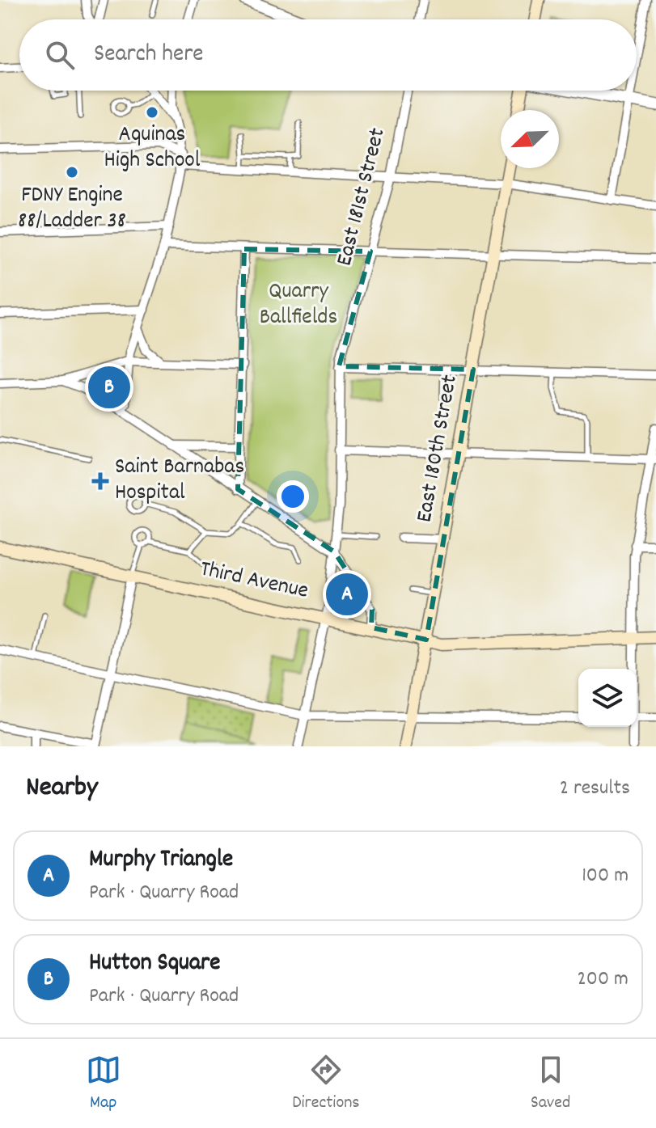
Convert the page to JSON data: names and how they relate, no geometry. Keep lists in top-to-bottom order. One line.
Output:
{"streets":{"main road":["East 180th Street","Third Avenue"],"street":["East 181st Street"]},"crossings":[["East 181st Street","Third Avenue"],["East 180th Street","Third Avenue"]],"parks":["Quarry Ballfields"],"places":{"other":["Aquinas High School","FDNY Engine 88/Ladder 38"],"health":["Saint Barnabas Hospital"]},"north":"bottom left","page":{"search":"Search here","pins":["B","A"],"heading":["Nearby","2 results"],"list":[{"mark":"A","name":"Murphy Triangle","note":"Park · Quarry Road","value":"100 m"},{"mark":"B","name":"Hutton Square","note":"Park · Quarry Road","value":"200 m"}],"nav":["Map","Directions","Saved"]}}
